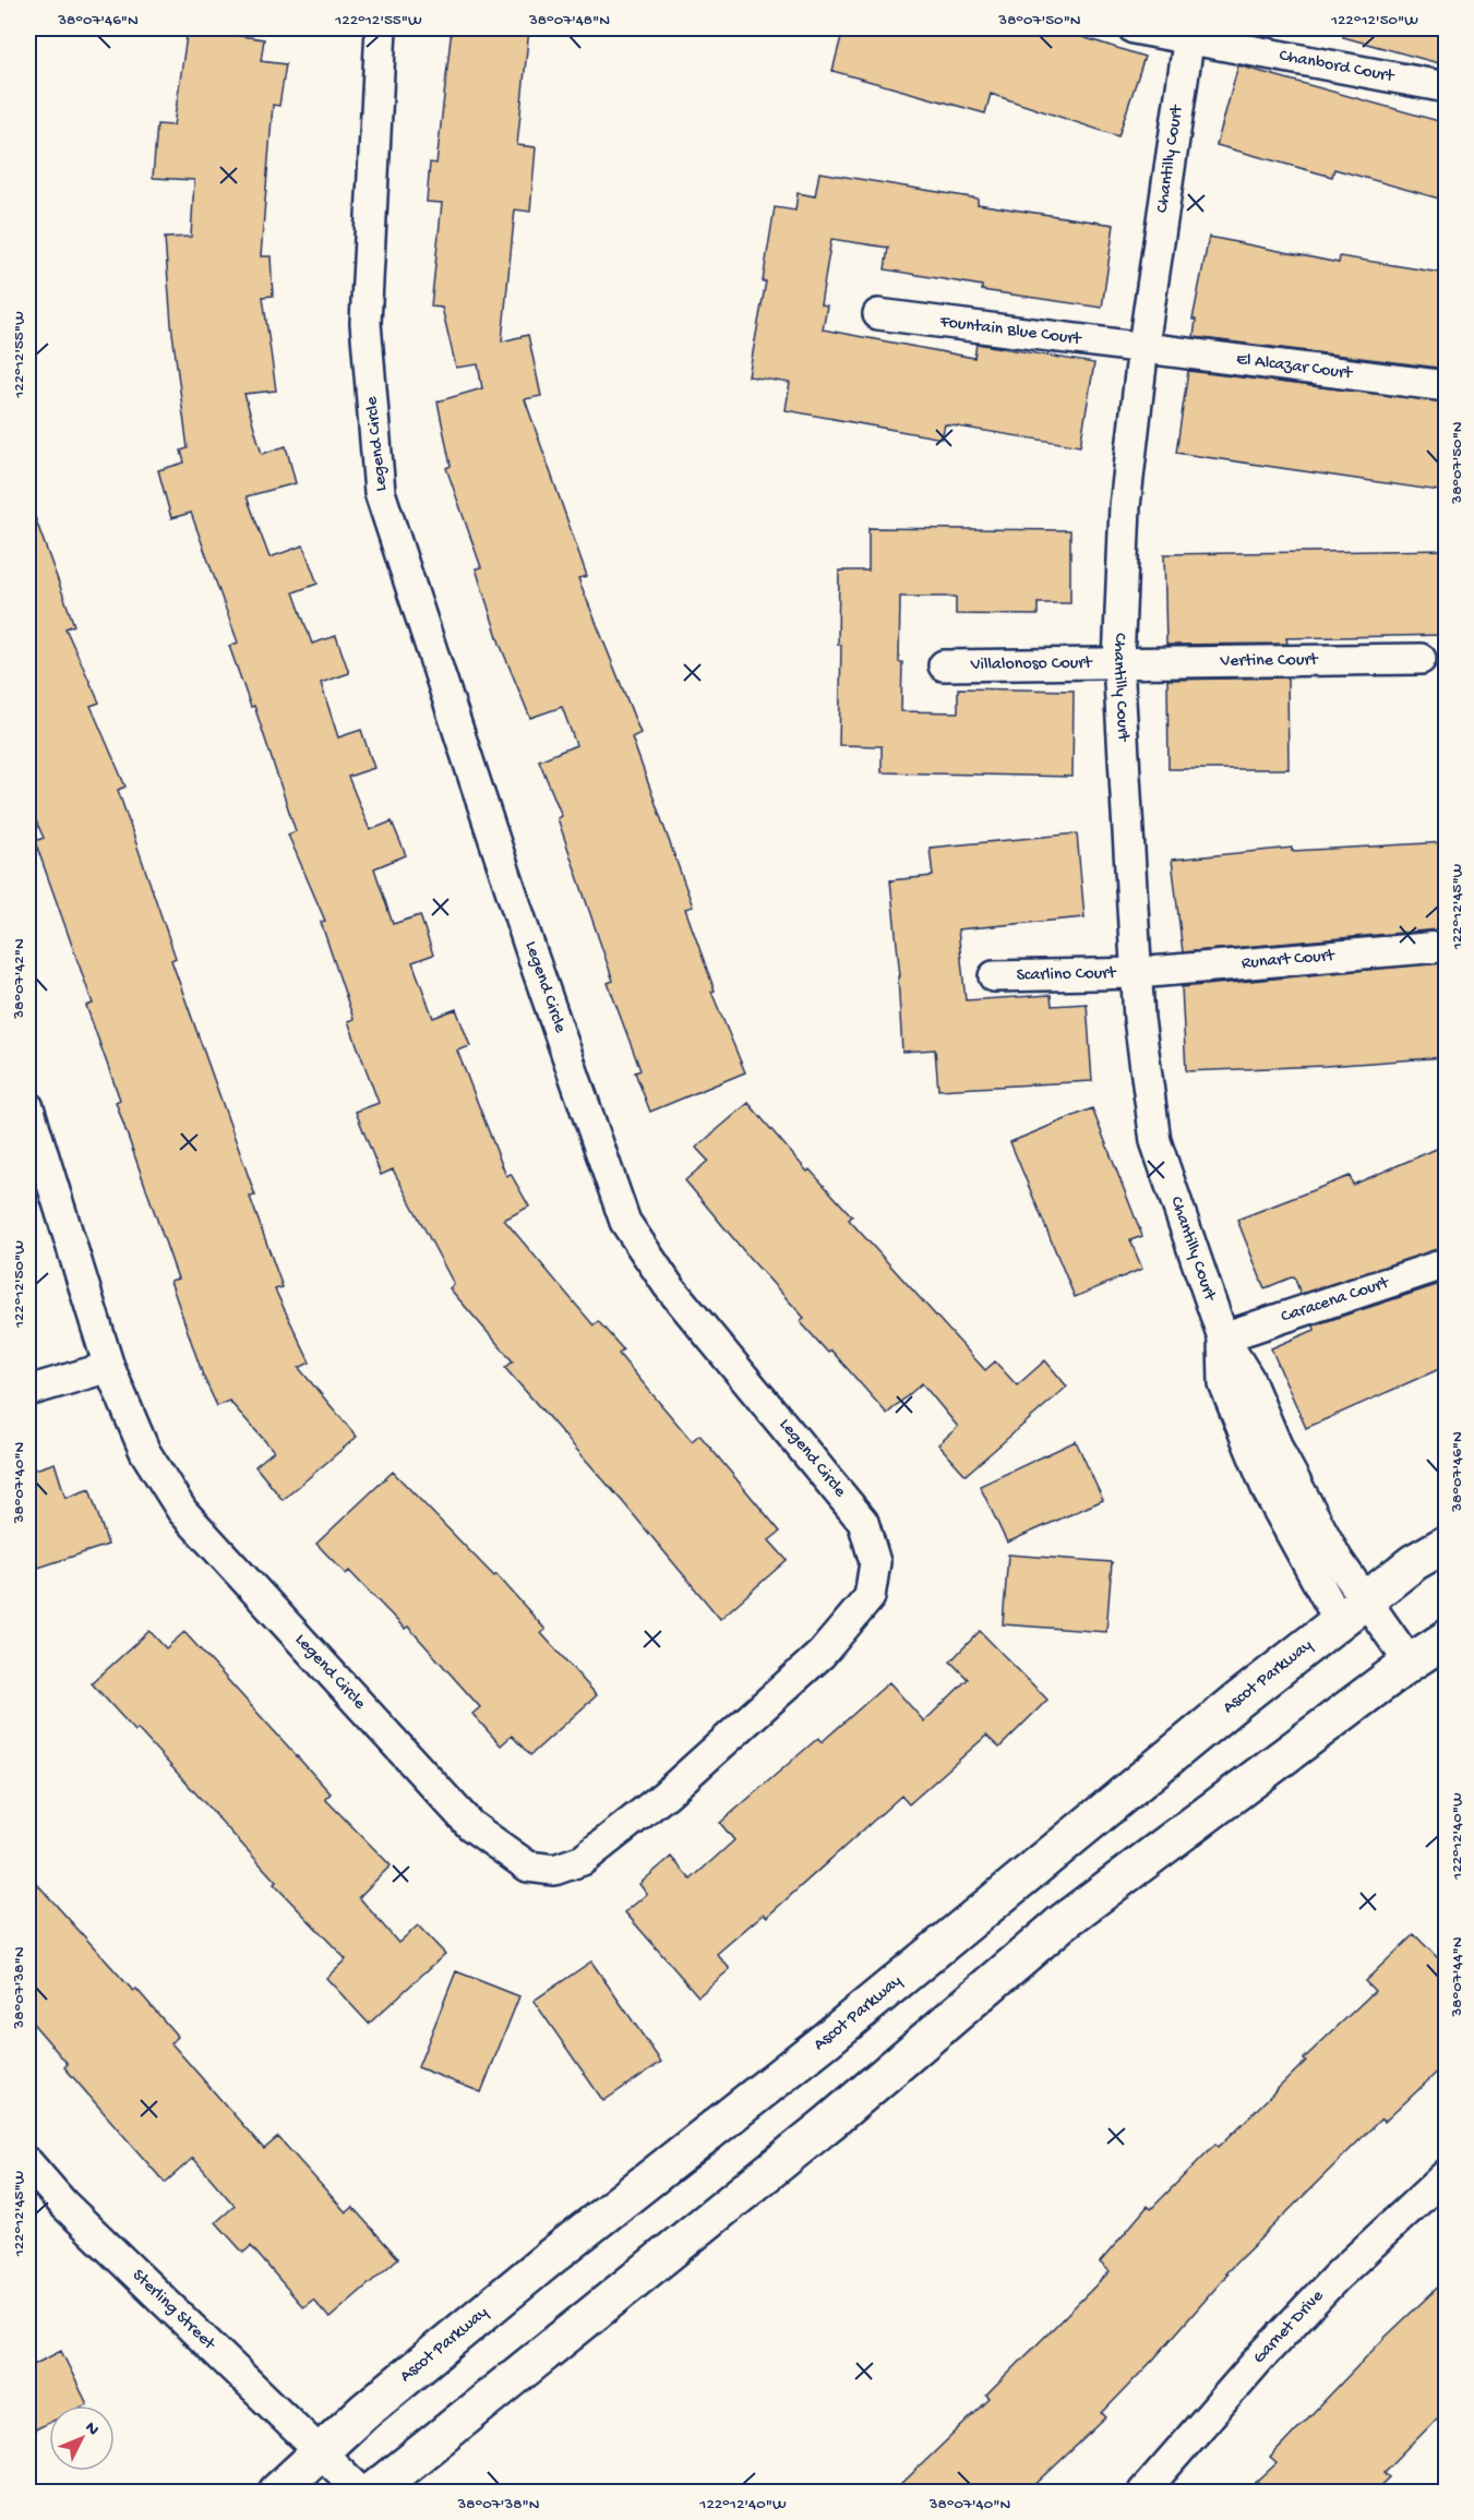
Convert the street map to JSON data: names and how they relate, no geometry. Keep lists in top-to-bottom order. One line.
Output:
{"streets":{"main road":["Ascot Parkway"],"street":["Chanbord Court","Chantilly Court","Fountain Blue Court","El Alcazar Court","Legend Circle","Vertine Court","Villalonoso Court","Runart Court","Scarlino Court","Caracena Court","Sterling Street","Garnet Drive"]},"crossings":[["Chanbord Court","Chantilly Court"],["Chantilly Court","Fountain Blue Court"],["Chantilly Court","El Alcazar Court"],["Chantilly Court","Vertine Court"],["Chantilly Court","Villalonoso Court"],["Chantilly Court","Runart Court"],["Chantilly Court","Scarlino Court"],["Chantilly Court","Caracena Court"],["Chantilly Court","Ascot Parkway"],["Fountain Blue Court","El Alcazar Court"],["Vertine Court","Villalonoso Court"],["Runart Court","Scarlino Court"],["Ascot Parkway","Sterling Street"]],"north":"top right","coordinates":["38°07'46\"N","122°12'55\"W","38°07'48\"N","38°07'50\"N","122°12'50\"W","122°12'45\"W","38°07'42\"N","38°07'40\"N","122°12'40\"W","38°07'44\"N","38°07'38\"N"]}
